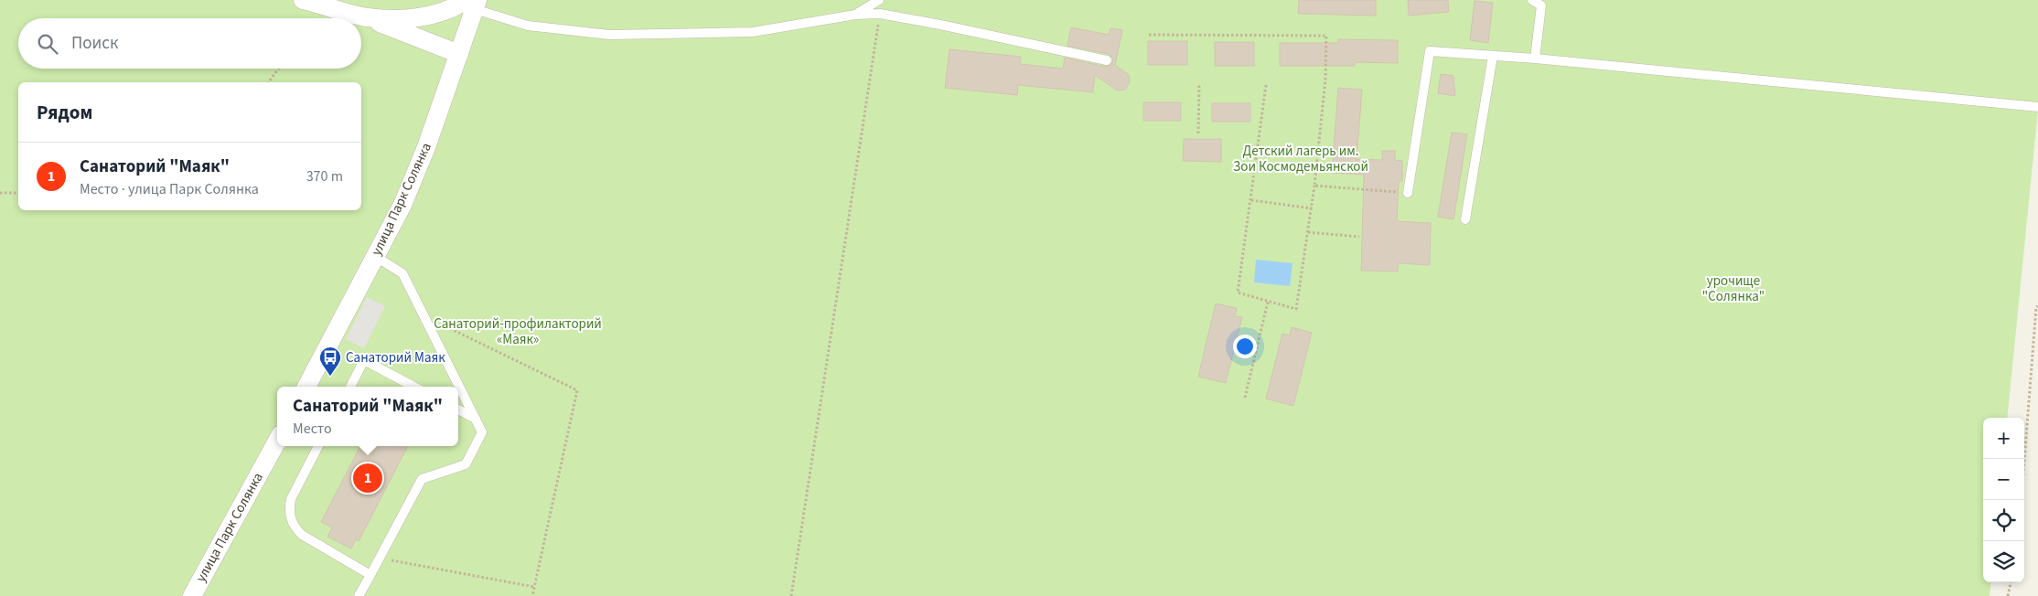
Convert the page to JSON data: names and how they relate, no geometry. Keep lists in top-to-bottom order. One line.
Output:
{"streets":{"street":["улица Парк Солянка"]},"parks":["Детский лагерь им. Зои Космодемьянской","урочище \"Солянка\"","Санаторий-профилакторий «Маяк»"],"places":{"bus stop":["Санаторий Маяк"]},"page":{"search":"Поиск","heading":"Рядом","list":[{"mark":"1","name":"Санаторий \"Маяк\"","note":"Место · улица Парк Солянка","value":"370 m"}],"popup":["Санаторий \"Маяк\"","Место"],"map_buttons":["+","−"],"pins":"1"}}
